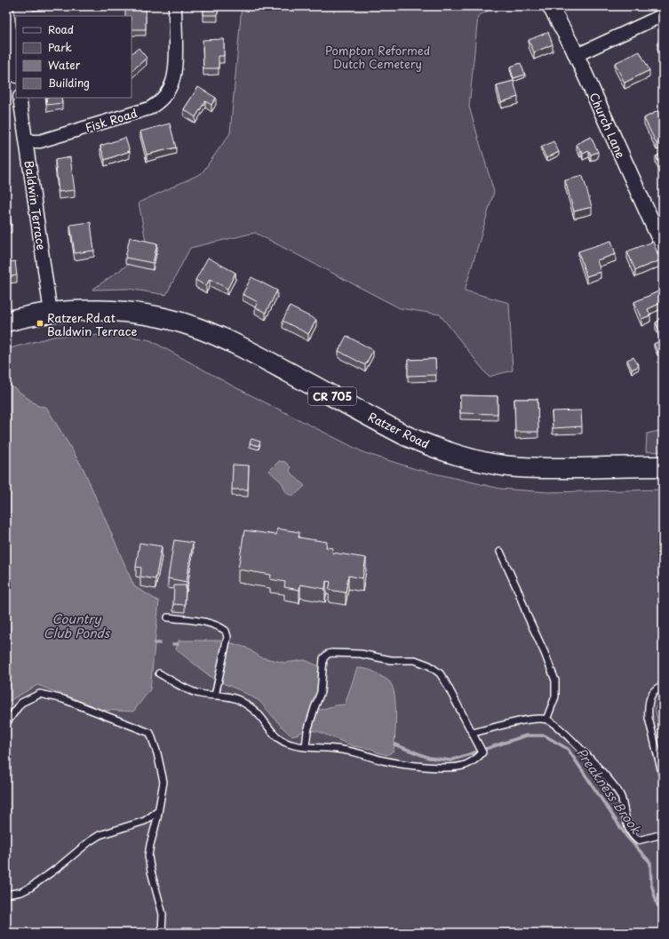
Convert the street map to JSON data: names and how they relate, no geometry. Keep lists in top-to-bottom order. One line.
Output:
{"streets":{"main road":["CR 705","Ratzer Road"],"street":["Fisk Road","Church Lane","Baldwin Terrace"]},"crossings":[["Fisk Road","Baldwin Terrace"],["Baldwin Terrace","Ratzer Road"]],"water":["Country Club Ponds","Preakness Brook"],"parks":["Pompton Reformed Dutch Cemetery"],"places":{"transit":["Ratzer Rd at Baldwin Terrace"]},"legend":["Road","Park","Water","Building"]}
